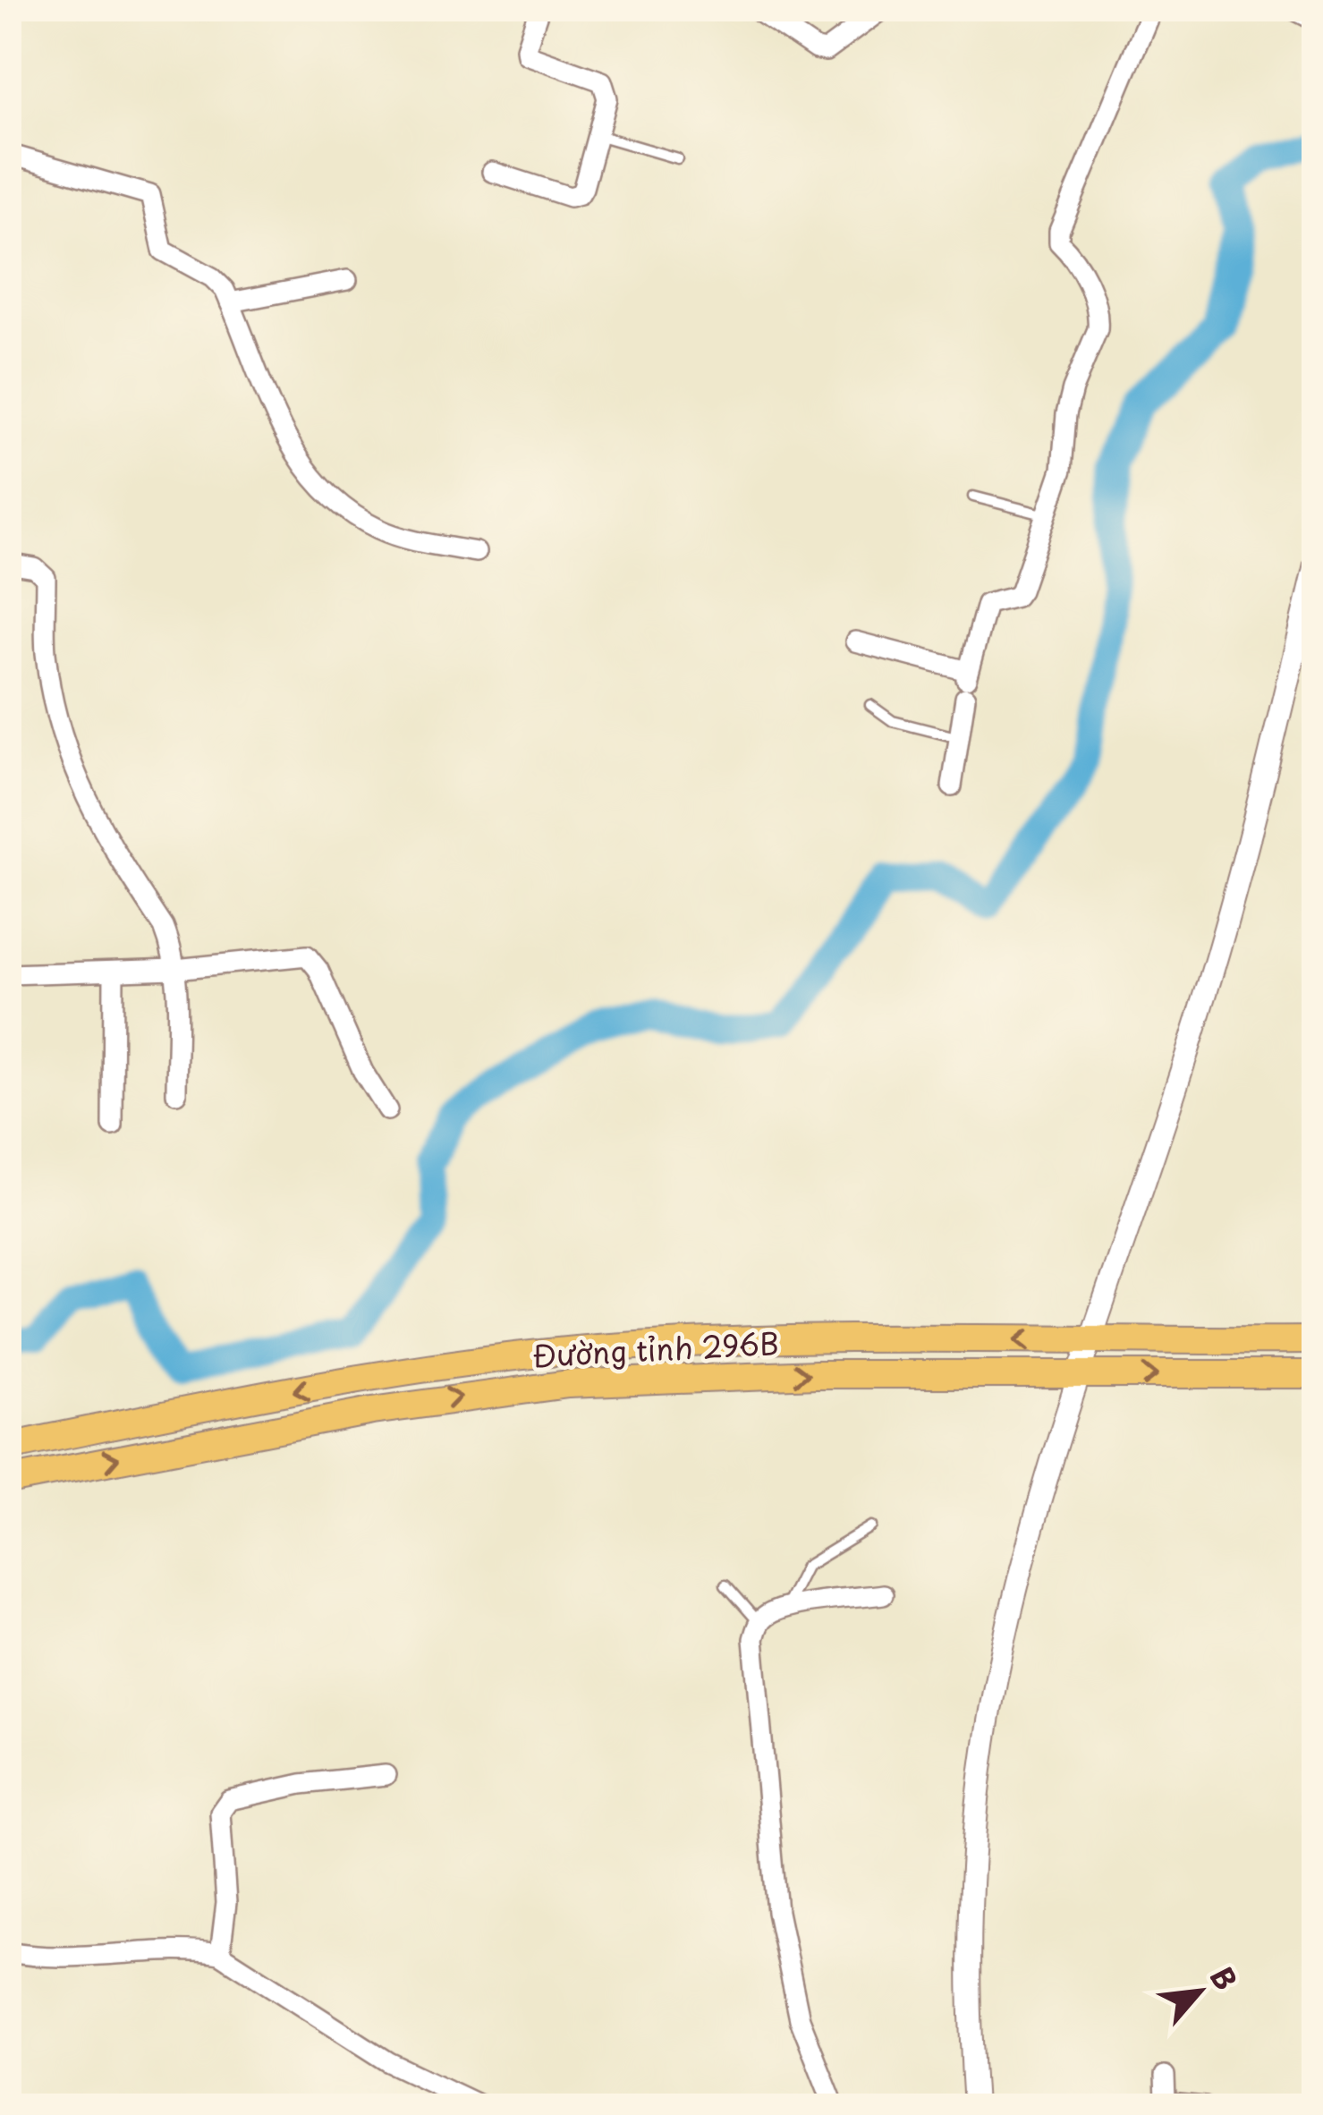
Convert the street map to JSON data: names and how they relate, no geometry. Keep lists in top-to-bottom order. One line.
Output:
{"streets":{"main road":["Đường tỉnh 296B"]},"north":"top right"}
